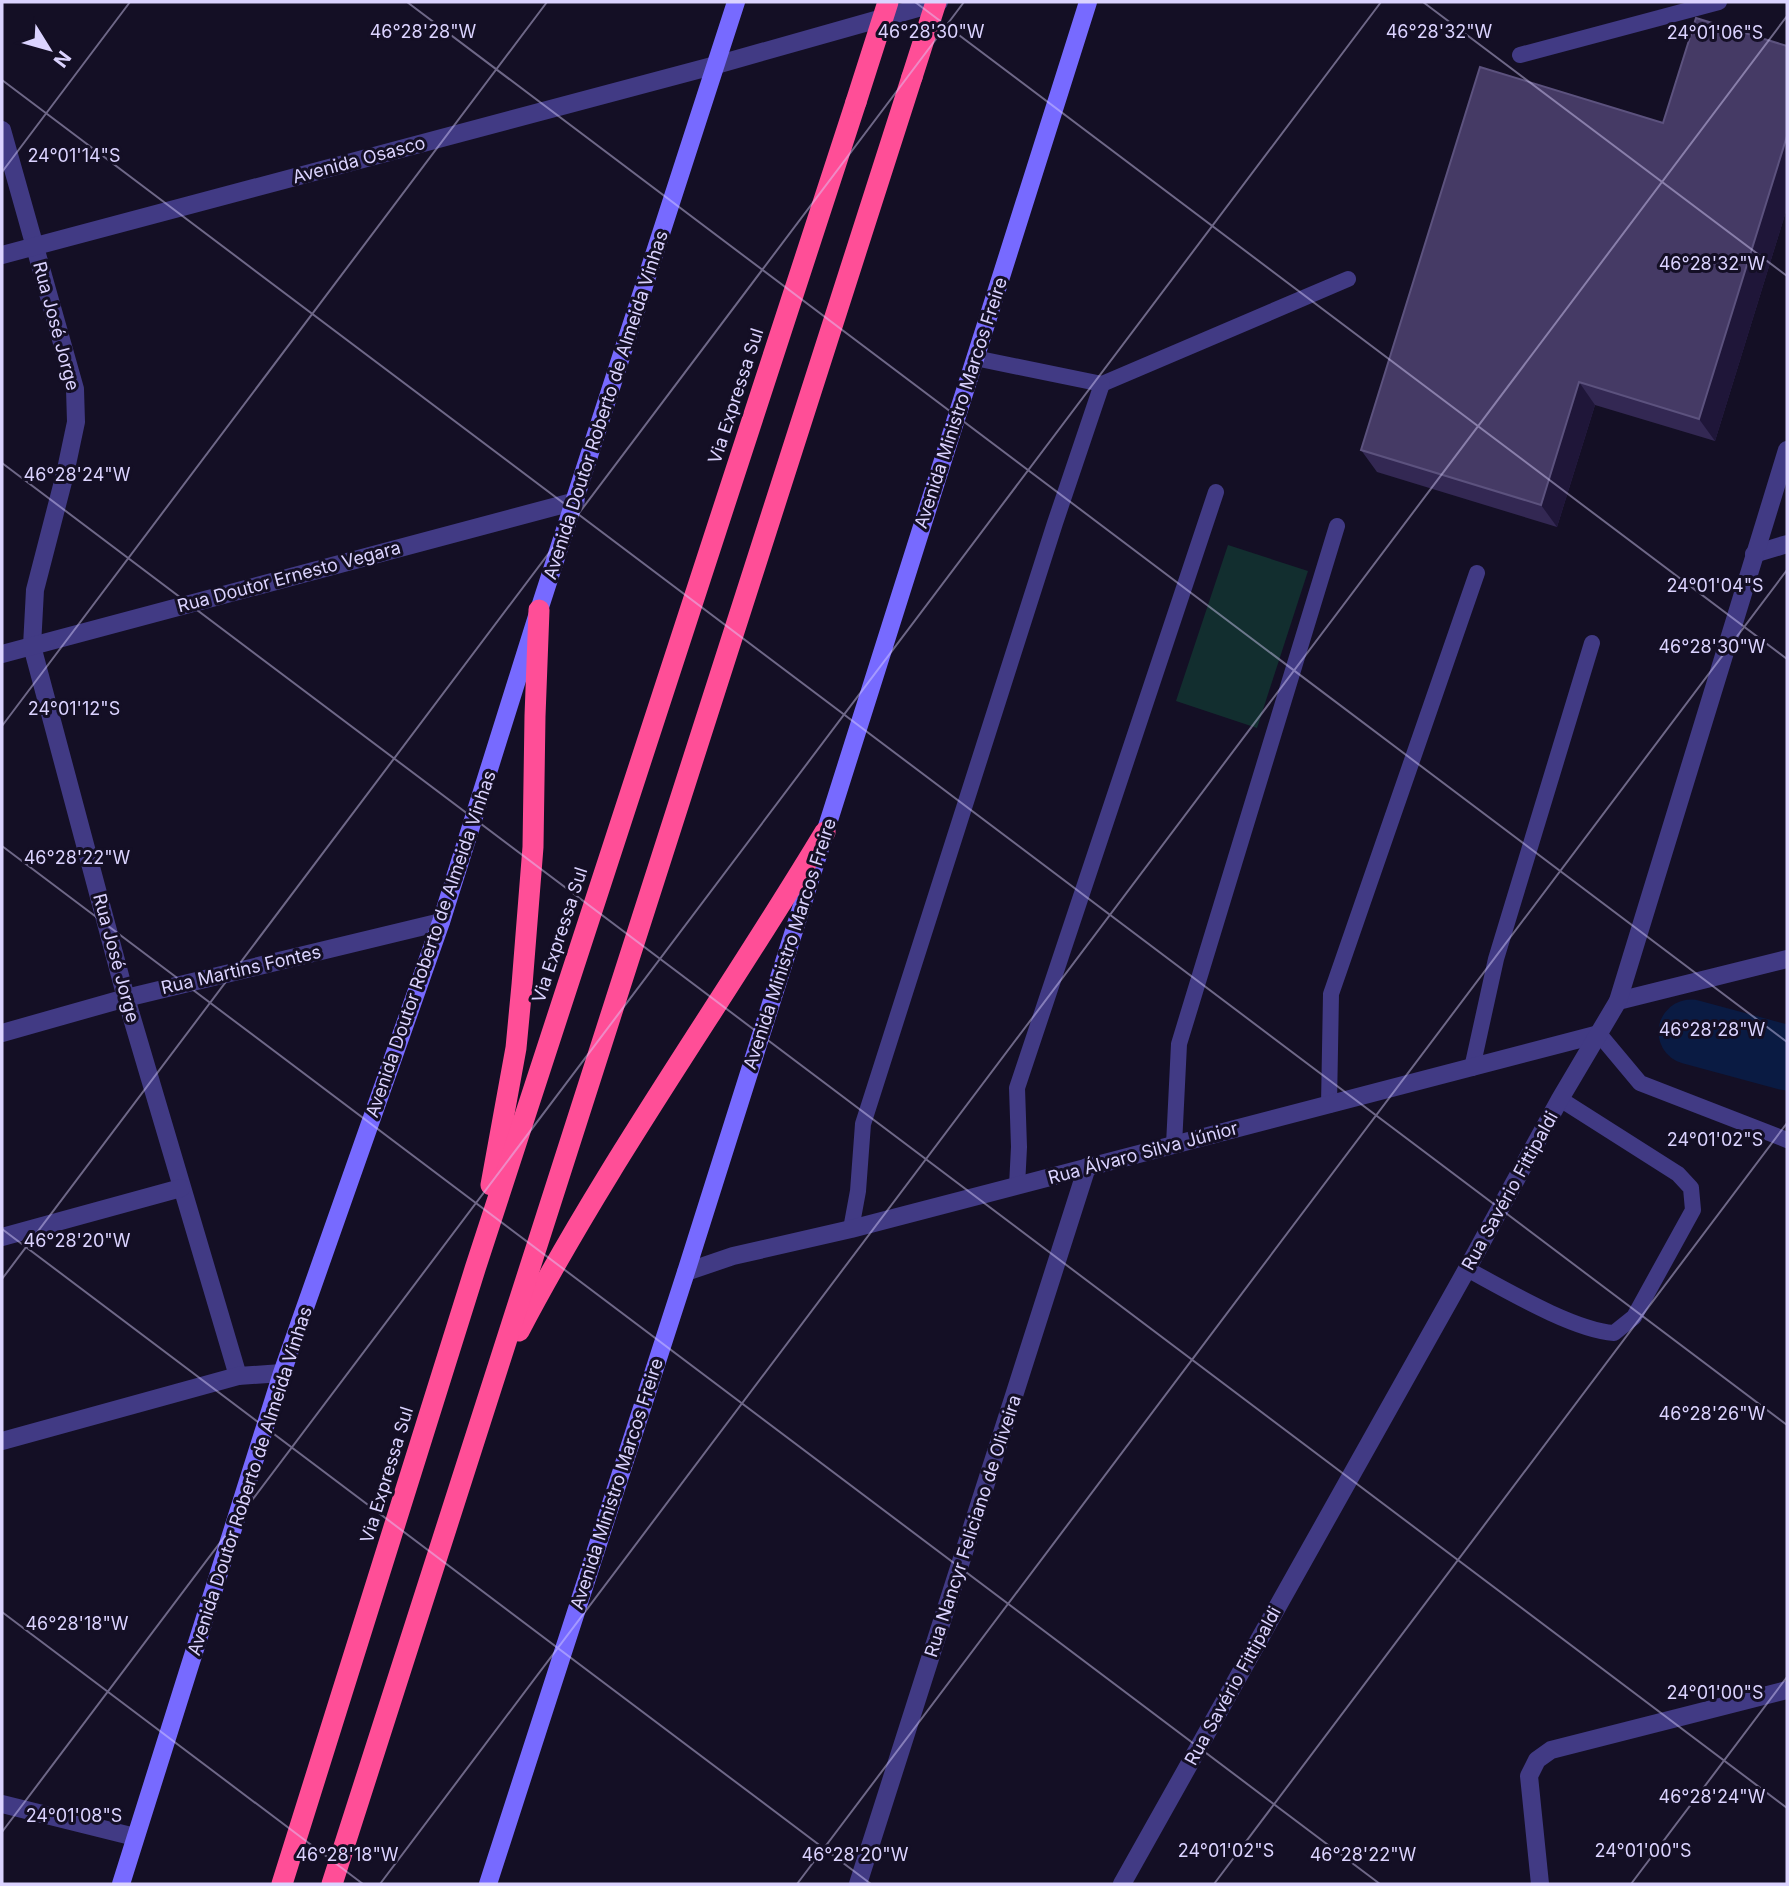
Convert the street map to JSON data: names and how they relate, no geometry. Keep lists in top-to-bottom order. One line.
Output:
{"streets":{"highway":["Via Expressa Sul"],"main road":["Avenida Ministro Marcos Freire","Avenida Doutor Roberto de Almeida Vinhas"],"street":["Avenida Osasco","Rua José Jorge","Rua Doutor Ernesto Vegara","Rua Martins Fontes","Rua Álvaro Silva Júnior","Rua Savério Fittipaldi","Rua Nancyr Feliciano de Oliveira"]},"crossings":[["Avenida Osasco","Rua José Jorge"],["Avenida Osasco","Avenida Doutor Roberto de Almeida Vinhas"],["Rua José Jorge","Rua Doutor Ernesto Vegara"],["Rua José Jorge","Rua Martins Fontes"],["Avenida Ministro Marcos Freire","Rua Álvaro Silva Júnior"],["Avenida Doutor Roberto de Almeida Vinhas","Rua Doutor Ernesto Vegara"],["Avenida Doutor Roberto de Almeida Vinhas","Rua Martins Fontes"],["Rua Álvaro Silva Júnior","Rua Savério Fittipaldi"],["Rua Álvaro Silva Júnior","Rua Nancyr Feliciano de Oliveira"]],"north":"bottom right","coordinates":["46°28'28\"W","46°28'30\"W","46°28'32\"W","24°01'06\"S","24°01'14\"S","46°28'24\"W","24°01'04\"S","24°01'12\"S","46°28'22\"W","24°01'02\"S","46°28'20\"W","46°28'26\"W","46°28'18\"W","24°01'00\"S","24°01'08\"S"]}
